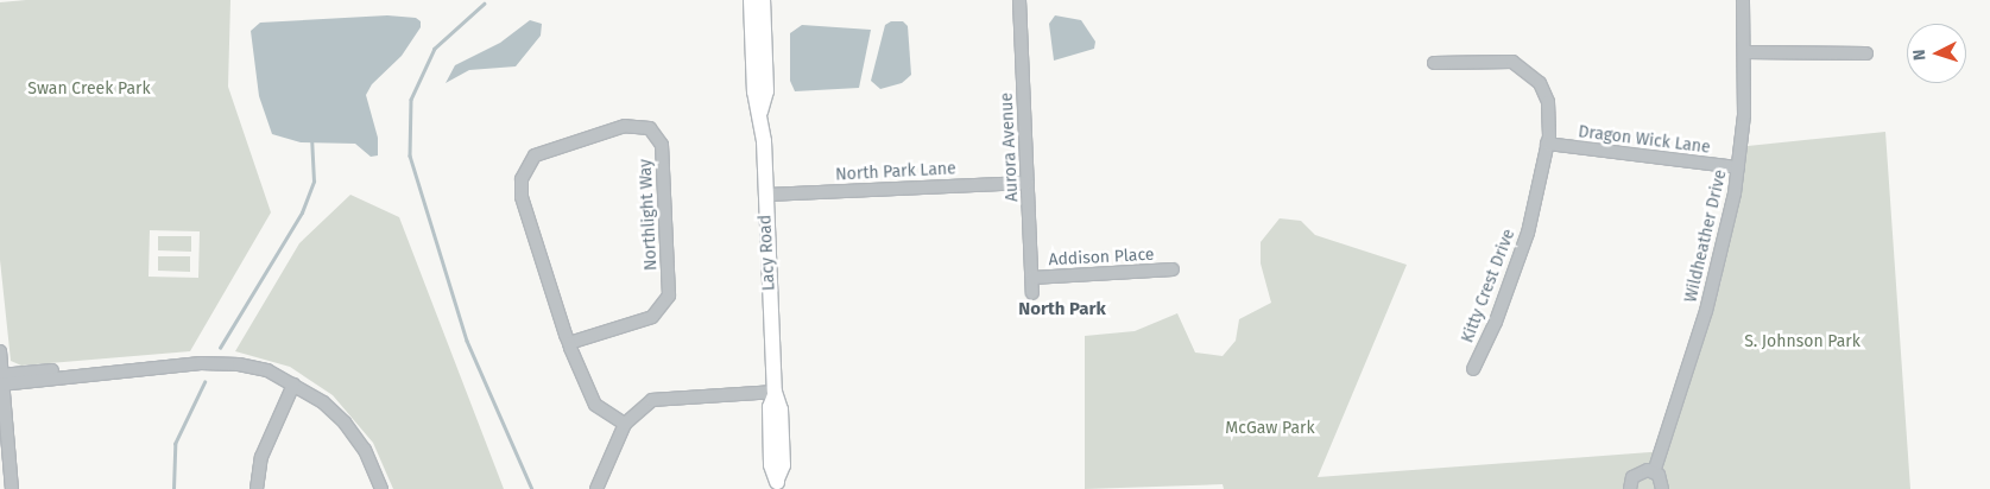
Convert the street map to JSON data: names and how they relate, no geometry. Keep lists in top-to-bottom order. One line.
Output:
{"streets":{"main road":["Lacy Road"],"street":["Dragon Wick Lane","Aurora Avenue","North Park Lane","Northlight Way","Wildheather Drive","Addison Place","Kitty Crest Drive"]},"crossings":[["Dragon Wick Lane","Wildheather Drive"],["Dragon Wick Lane","Kitty Crest Drive"],["Aurora Avenue","North Park Lane"],["Aurora Avenue","Addison Place"],["North Park Lane","Lacy Road"]],"districts":["North Park"],"parks":["Swan Creek Park","S. Johnson Park","McGaw Park"],"north":"left"}
